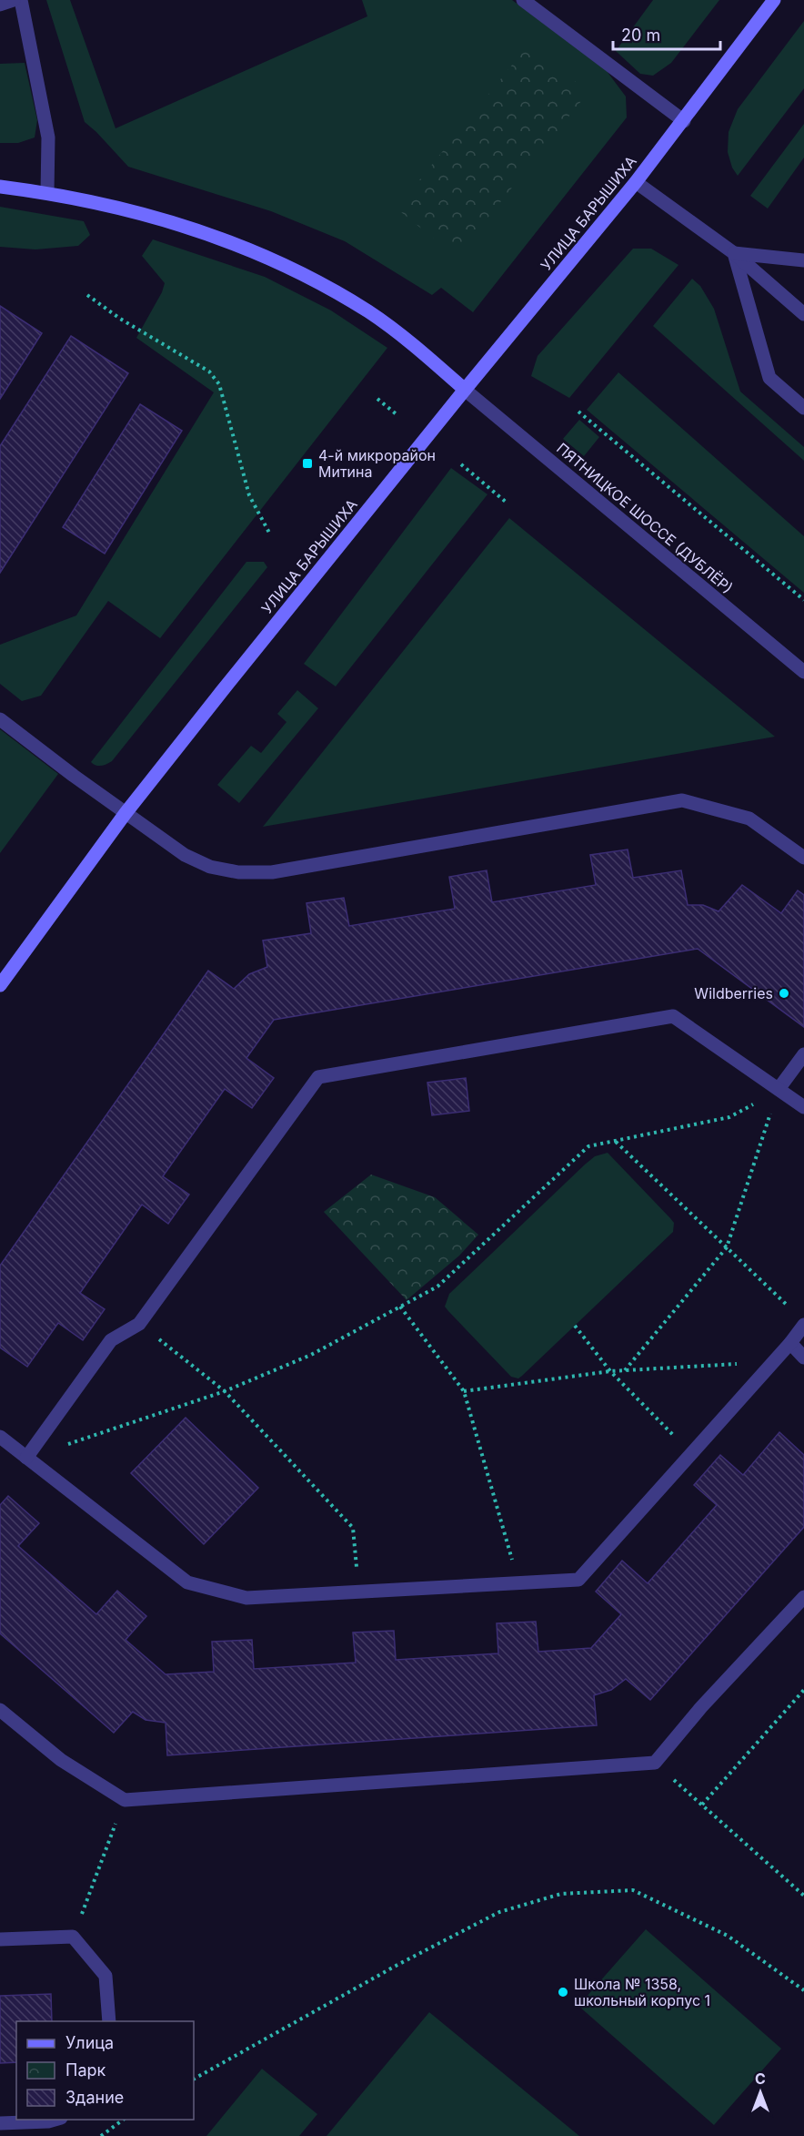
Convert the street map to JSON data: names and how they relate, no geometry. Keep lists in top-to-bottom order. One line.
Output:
{"streets":{"main road":["УЛИЦА БАРЫШИХА"],"street":["ПЯТНИЦКОЕ ШОССЕ (ДУБЛЁР)"]},"crossings":[["УЛИЦА БАРЫШИХА","ПЯТНИЦКОЕ ШОССЕ (ДУБЛЁР)"]],"places":{"transit":["4-й микрорайон Митина"],"other":["Wildberries","Школа № 1358, школьный корпус 1"]},"legend":["Улица","Парк","Здание"],"scale_bar":"20 m","north":"top"}
